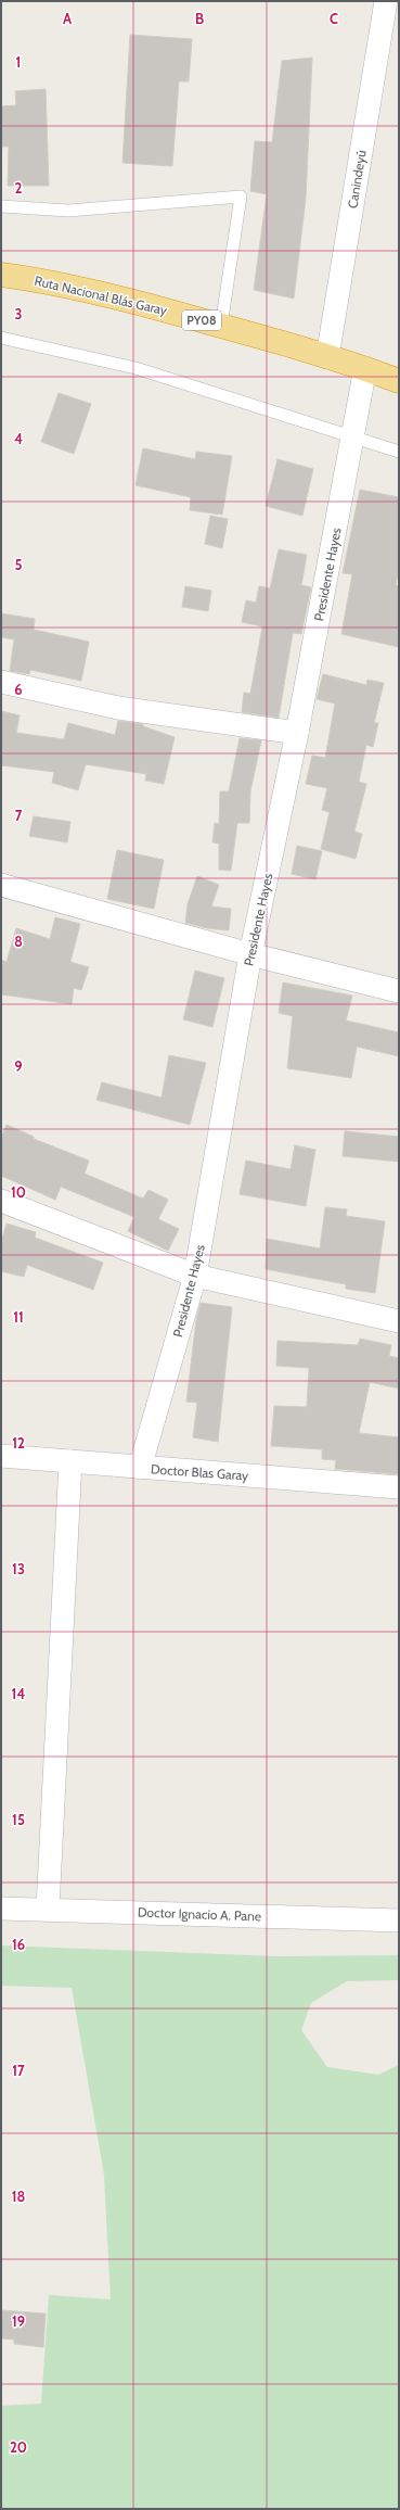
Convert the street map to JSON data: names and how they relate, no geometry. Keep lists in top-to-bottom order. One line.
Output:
{"streets":{"highway":["Ruta Nacional Blás Garay","PY08"],"street":["Canindeyú","Presidente Hayes","Doctor Blas Garay","Doctor Ignacio A. Pane"]},"crossings":[["Canindeyú","Ruta Nacional Blás Garay"],["Ruta Nacional Blás Garay","Presidente Hayes"],["Presidente Hayes","Doctor Blas Garay"]],"grid":{"columns":["A","B","C"],"rows":["1","2","3","4","5","6","7","8","9","10","11","12","13","14","15","16","17","18","19","20"]}}
